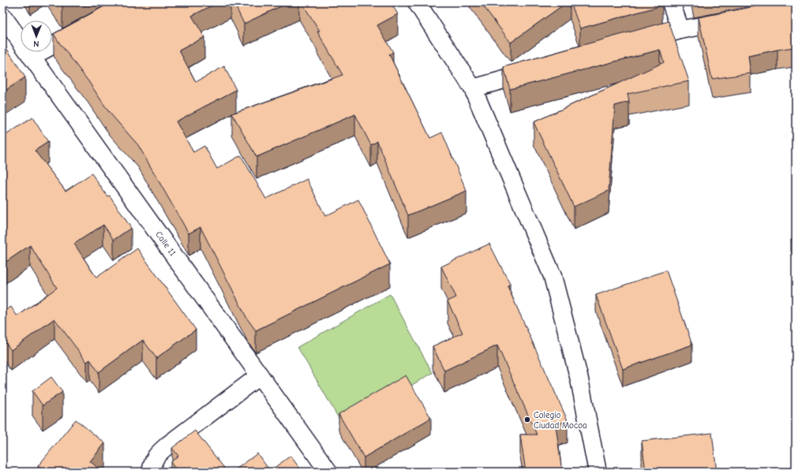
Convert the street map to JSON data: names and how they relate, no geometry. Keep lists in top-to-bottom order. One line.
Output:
{"streets":{"street":["Calle 11"]},"places":["Colegio Ciudad Mocoa"],"north":"bottom"}
